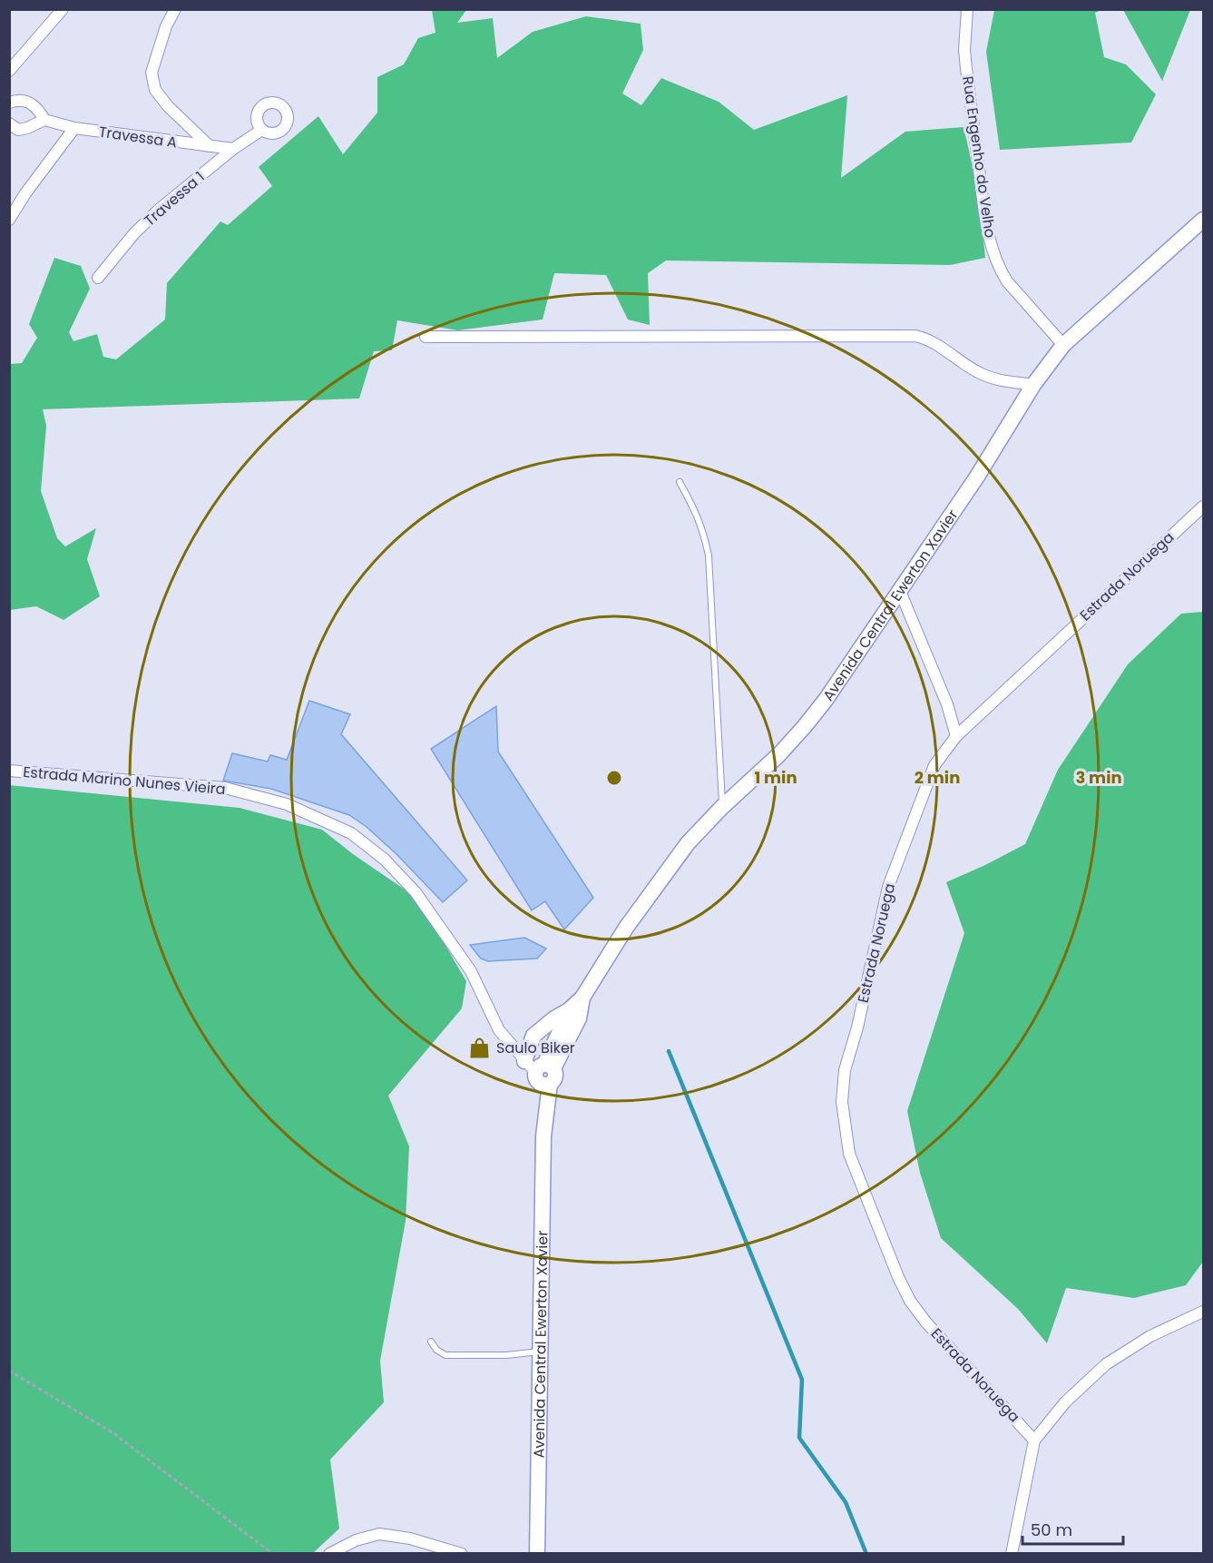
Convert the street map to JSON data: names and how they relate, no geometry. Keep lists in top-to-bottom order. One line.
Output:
{"streets":{"main road":["Avenida Central Ewerton Xavier"],"street":["Travessa A","Rua Engenho do Velho","Travessa 1","Estrada Noruega","Estrada Marino Nunes Vieira"]},"crossings":[["Travessa A","Travessa 1"],["Rua Engenho do Velho","Avenida Central Ewerton Xavier"],["Avenida Central Ewerton Xavier","Estrada Marino Nunes Vieira"]],"places":{"shop":["Saulo Biker"]},"scale_bar":"50 m","rings":["1 min","2 min","3 min"]}
